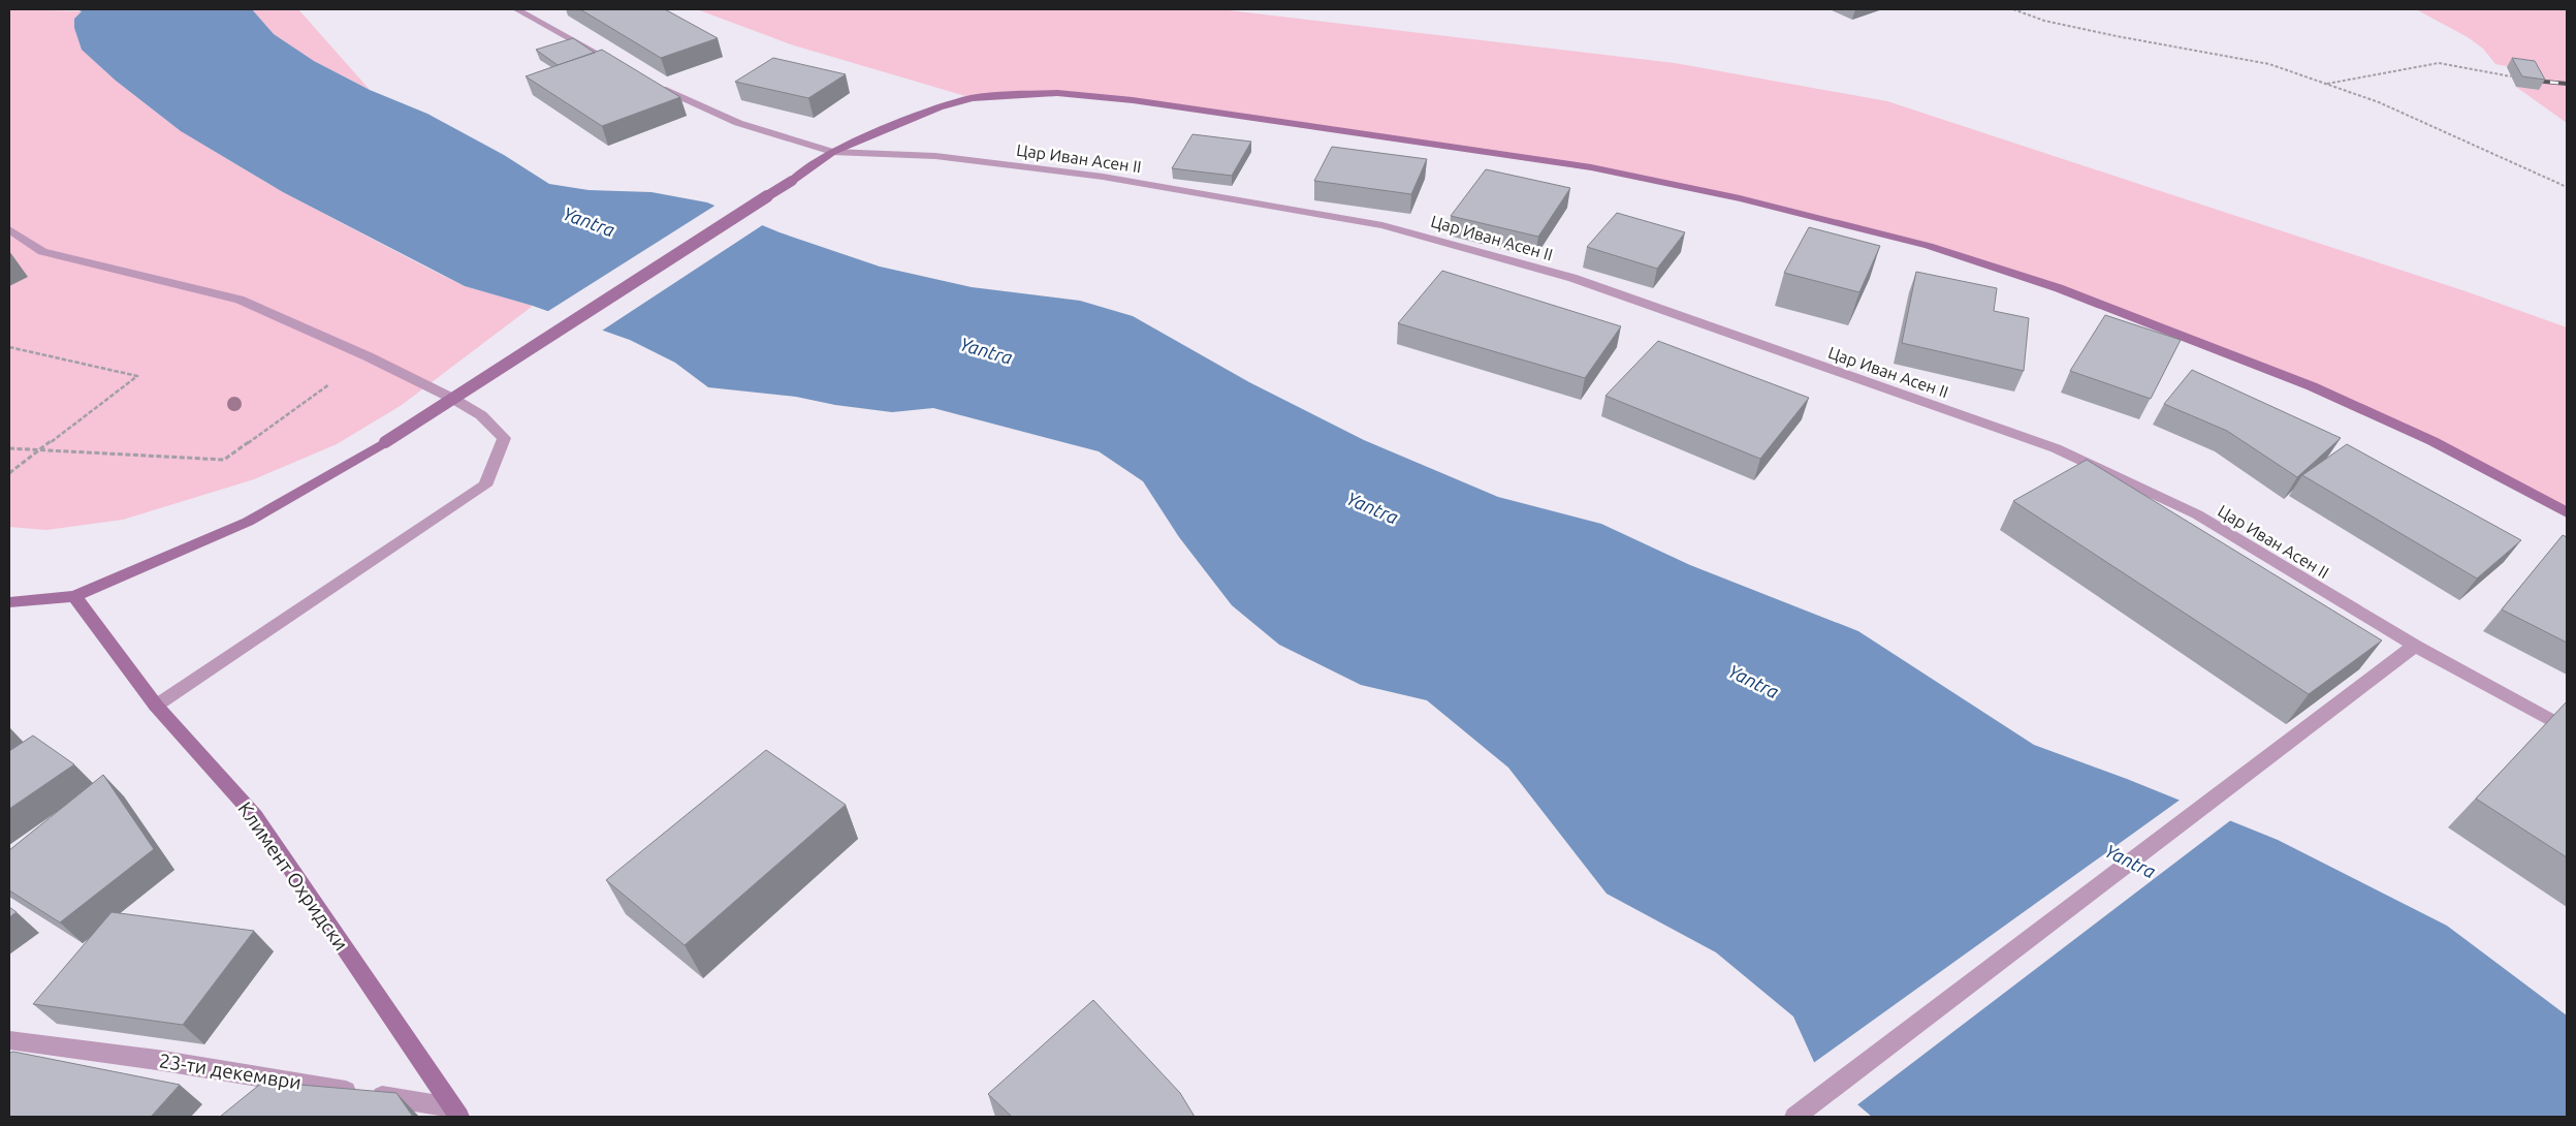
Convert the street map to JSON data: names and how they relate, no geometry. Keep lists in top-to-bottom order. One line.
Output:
{"streets":{"street":["Цар Иван Асен II","Климент Охридски","23-ти декември"]},"crossings":[["Климент Охридски","23-ти декември"]],"water":["Yantra"]}
